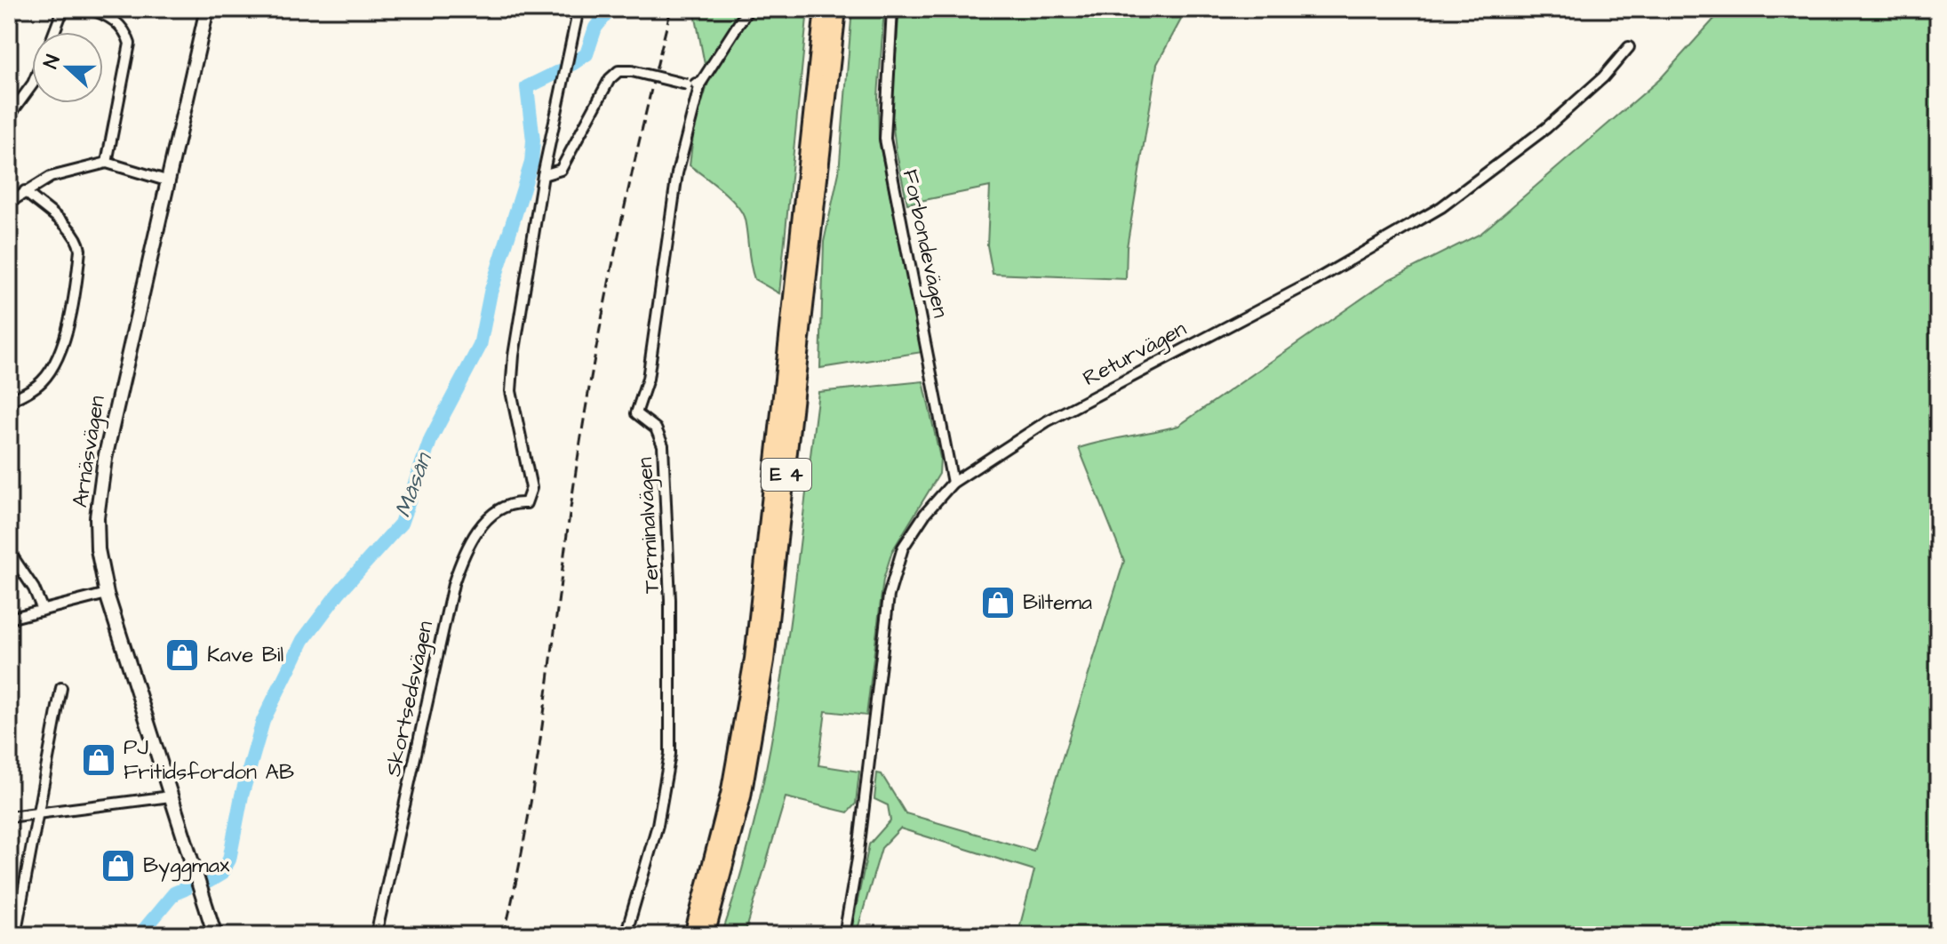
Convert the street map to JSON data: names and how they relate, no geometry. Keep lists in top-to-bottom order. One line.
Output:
{"streets":{"highway":["E 4"],"street":["Forbondevägen","Returvägen","Arnäsvägen","Terminalvägen","Skortsedsvägen"]},"crossings":[["Forbondevägen","Returvägen"]],"water":["Måsån"],"places":{"shop":["Biltema","Kave Bil","PJ Fritidsfordon AB","Byggmax"]},"north":"left"}
